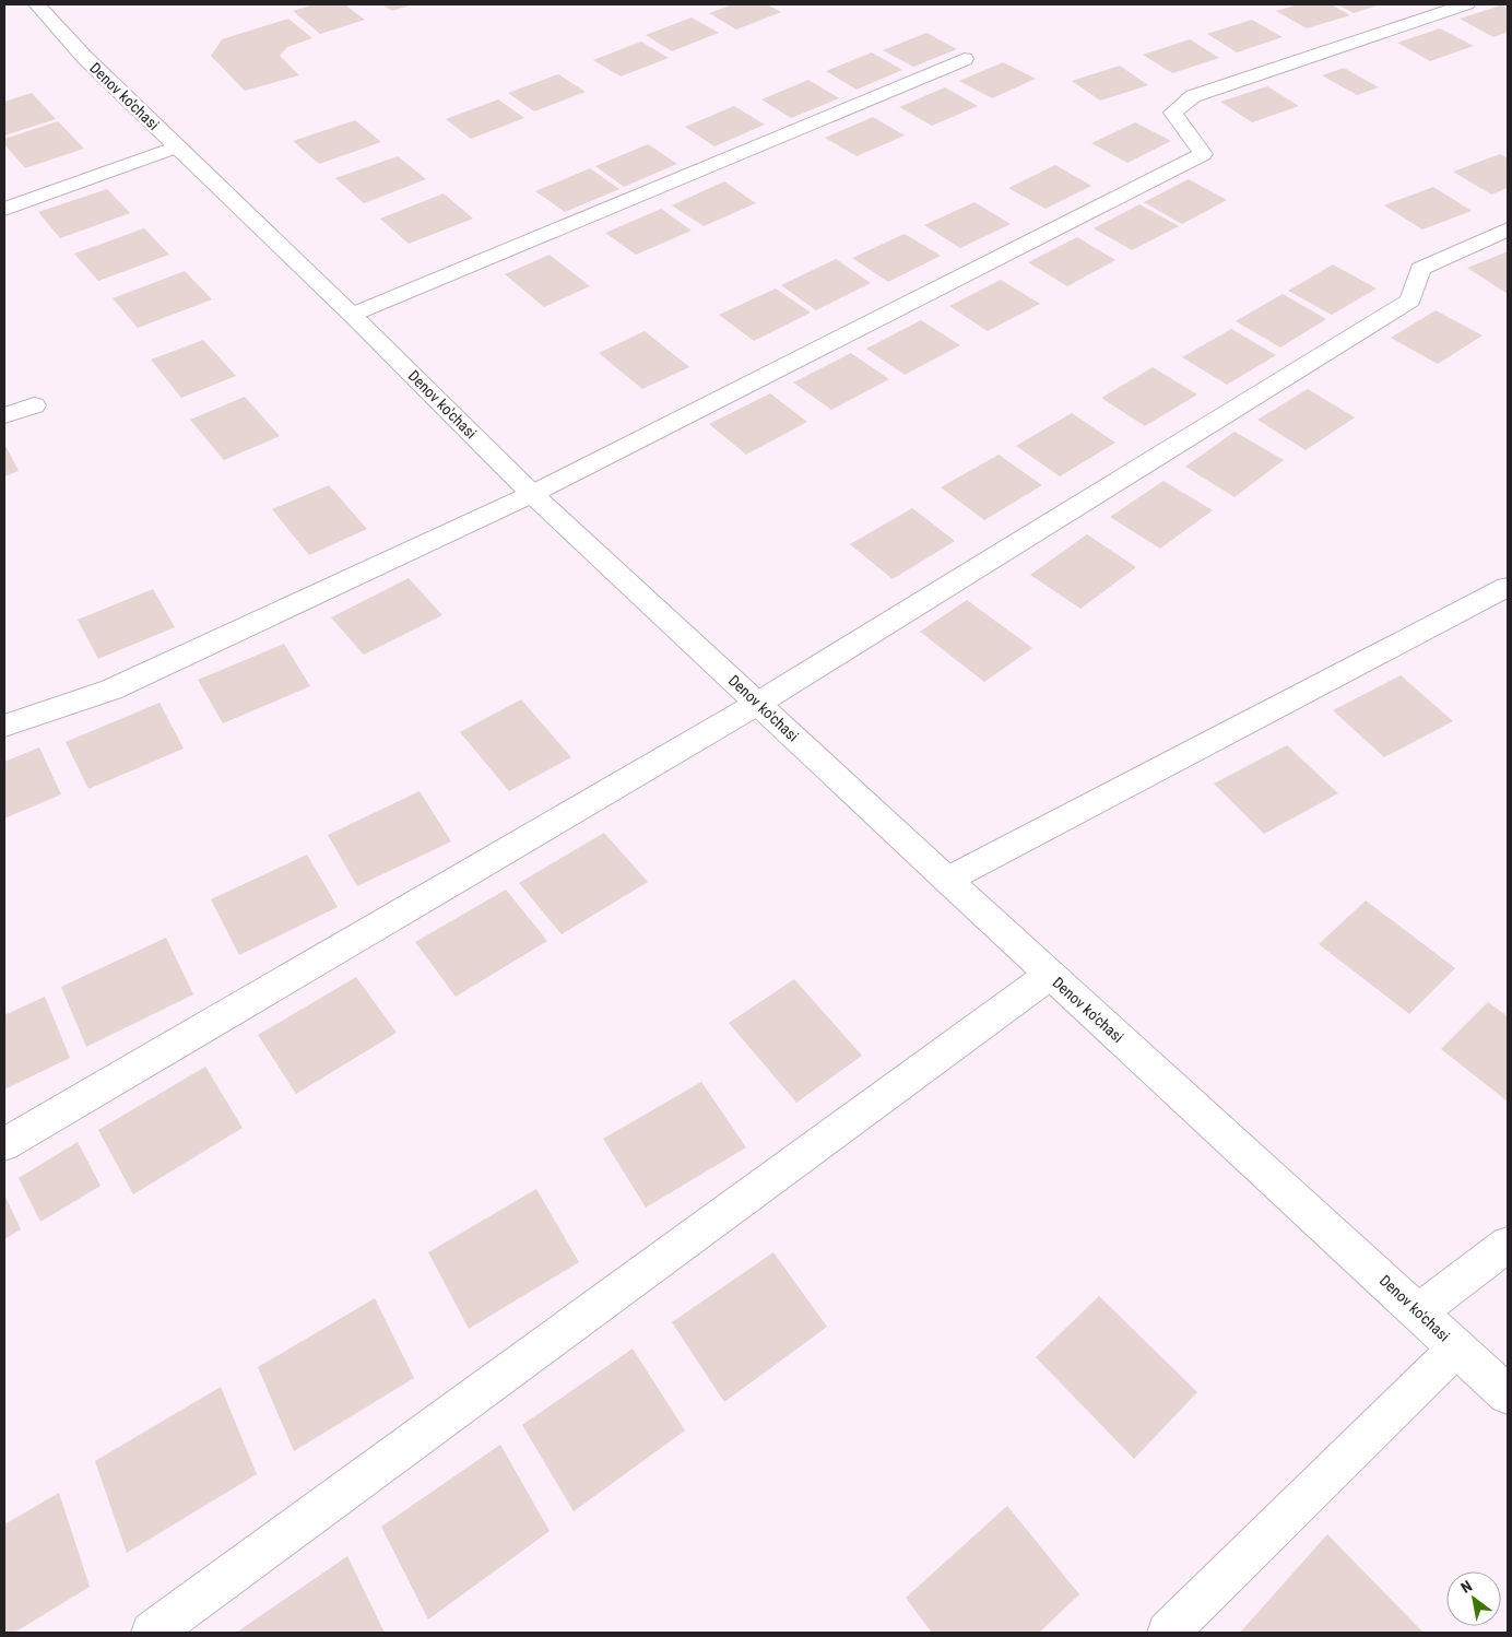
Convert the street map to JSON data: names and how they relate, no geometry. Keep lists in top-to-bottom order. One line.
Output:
{"streets":{"street":["Denov ko'chasi"]},"north":"top left"}
